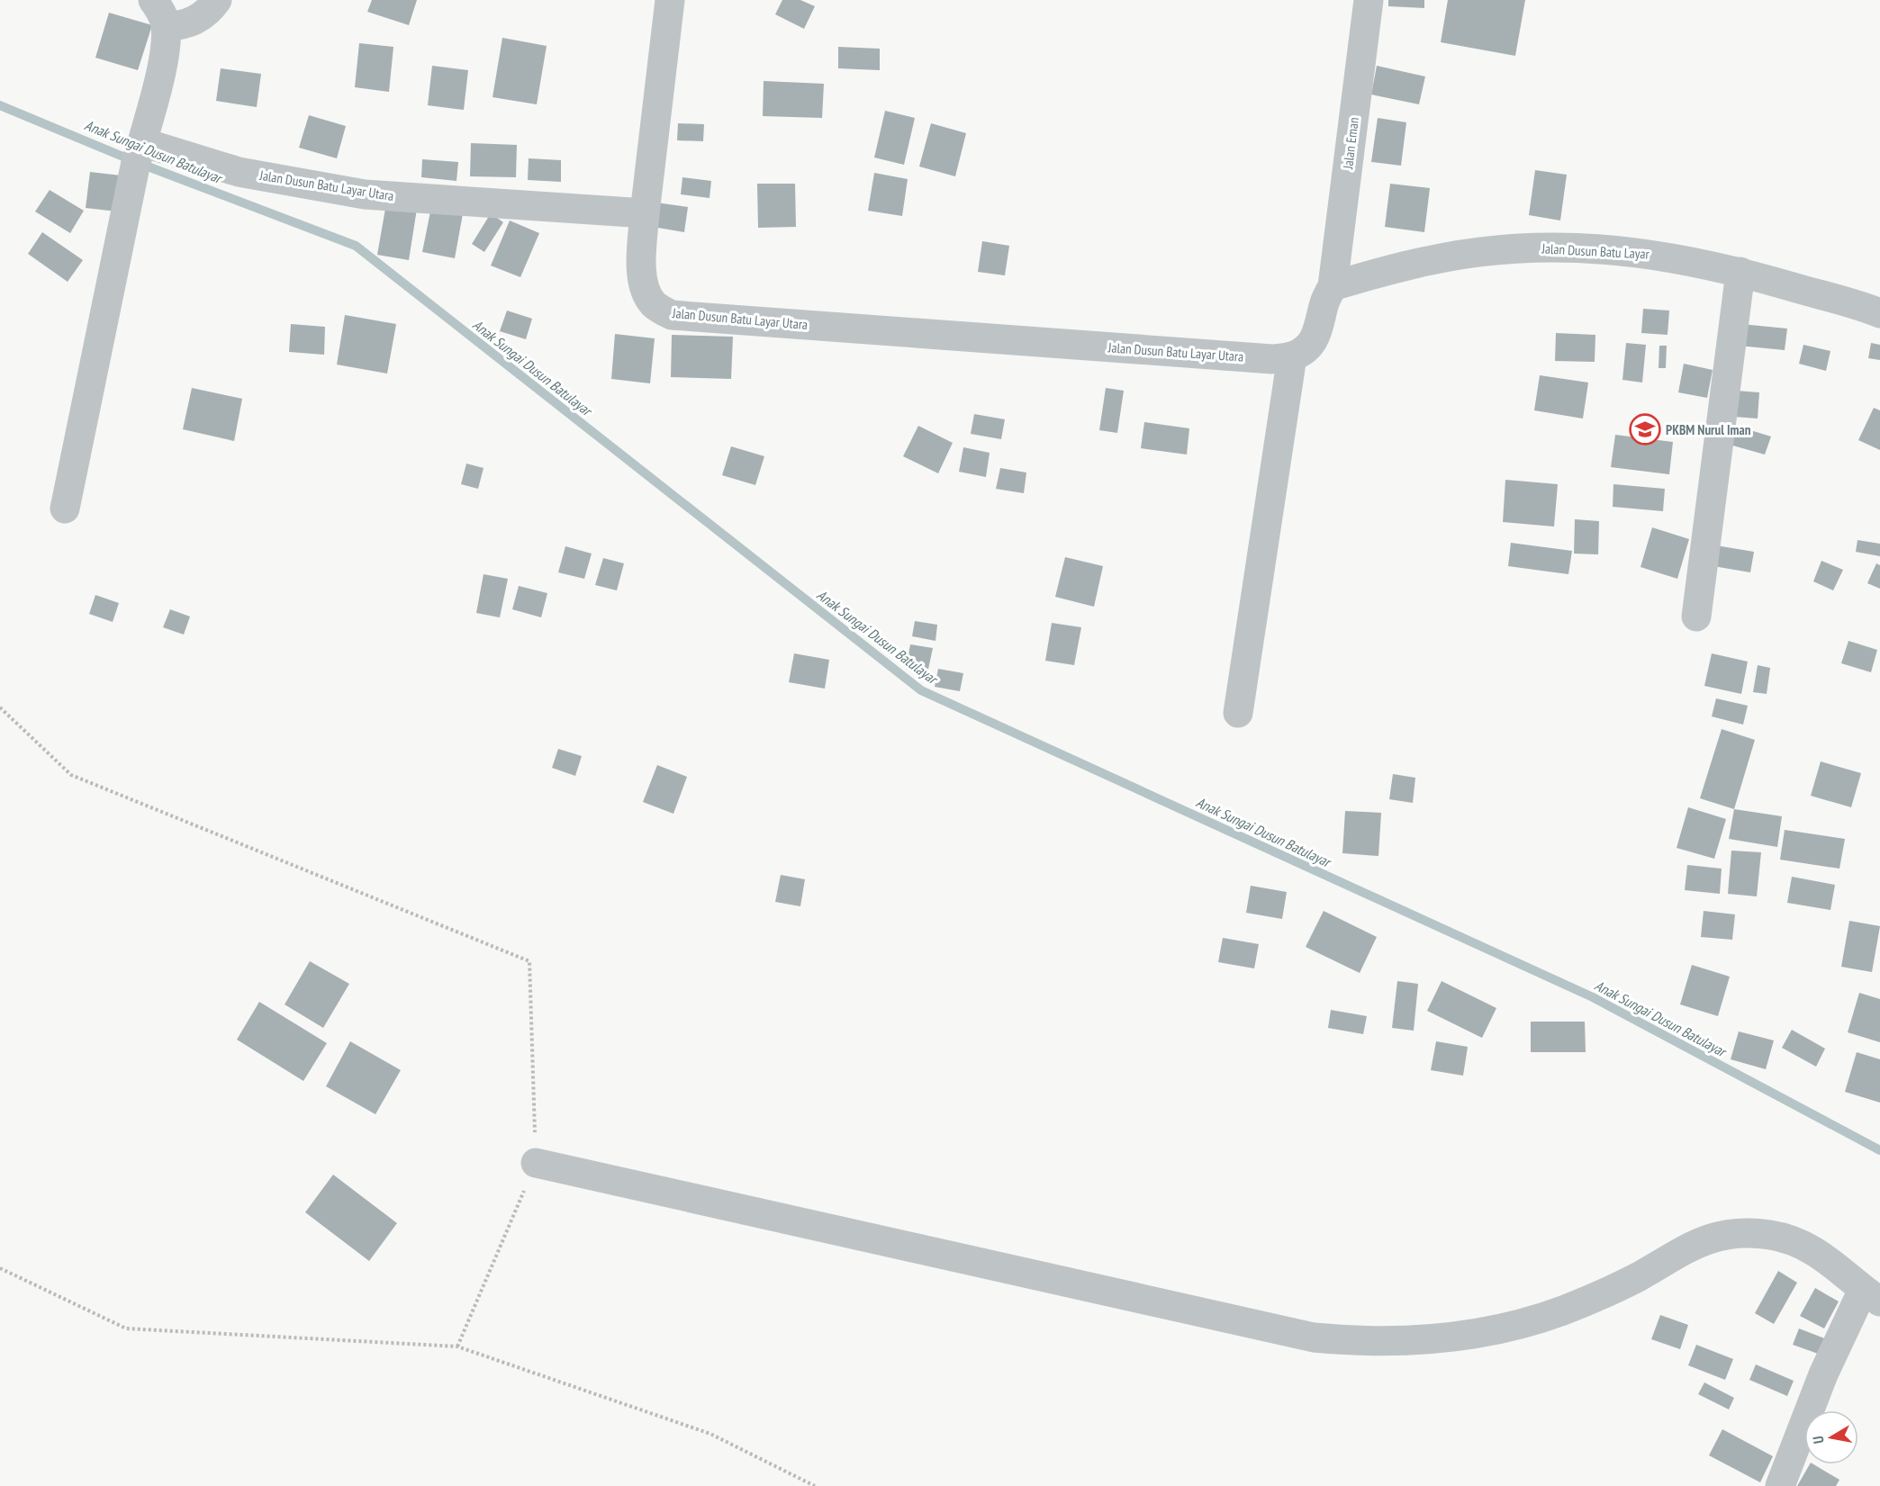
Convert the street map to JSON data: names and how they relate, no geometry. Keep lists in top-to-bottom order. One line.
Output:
{"streets":{"street":["Jalan Eman","Jalan Dusun Batu Layar Utara","Jalan Dusun Batu Layar"]},"crossings":[["Jalan Eman","Jalan Dusun Batu Layar"]],"water":["Anak Sungai Dusun Batulayar"],"places":{"school or university":["PKBM Nurul Iman"]},"north":"left"}
